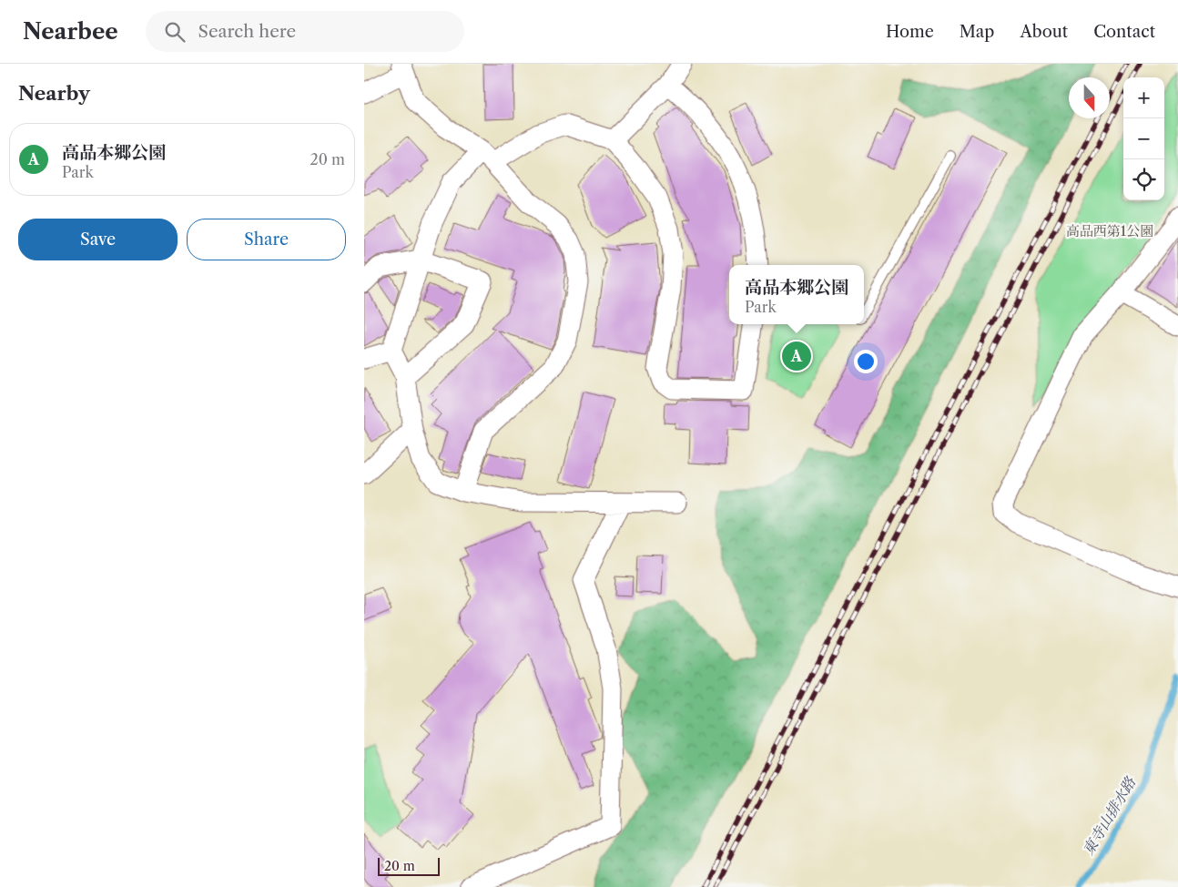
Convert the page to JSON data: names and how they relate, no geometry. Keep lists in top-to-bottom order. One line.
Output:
{"water":["東寺山排水路"],"parks":["高品西第1公園"],"scale_bar":"20 m","north":"bottom","page":{"header":"Nearbee","search":"Search here","nav":["Home","Map","About","Contact"],"heading":"Nearby","map_buttons":["+","−"],"list":[{"mark":"A","name":"高品本郷公園","note":"Park","value":"20 m"}],"buttons":["Save","Share"],"popup":["高品本郷公園","Park"],"pins":"A","scale":"20 m"}}
